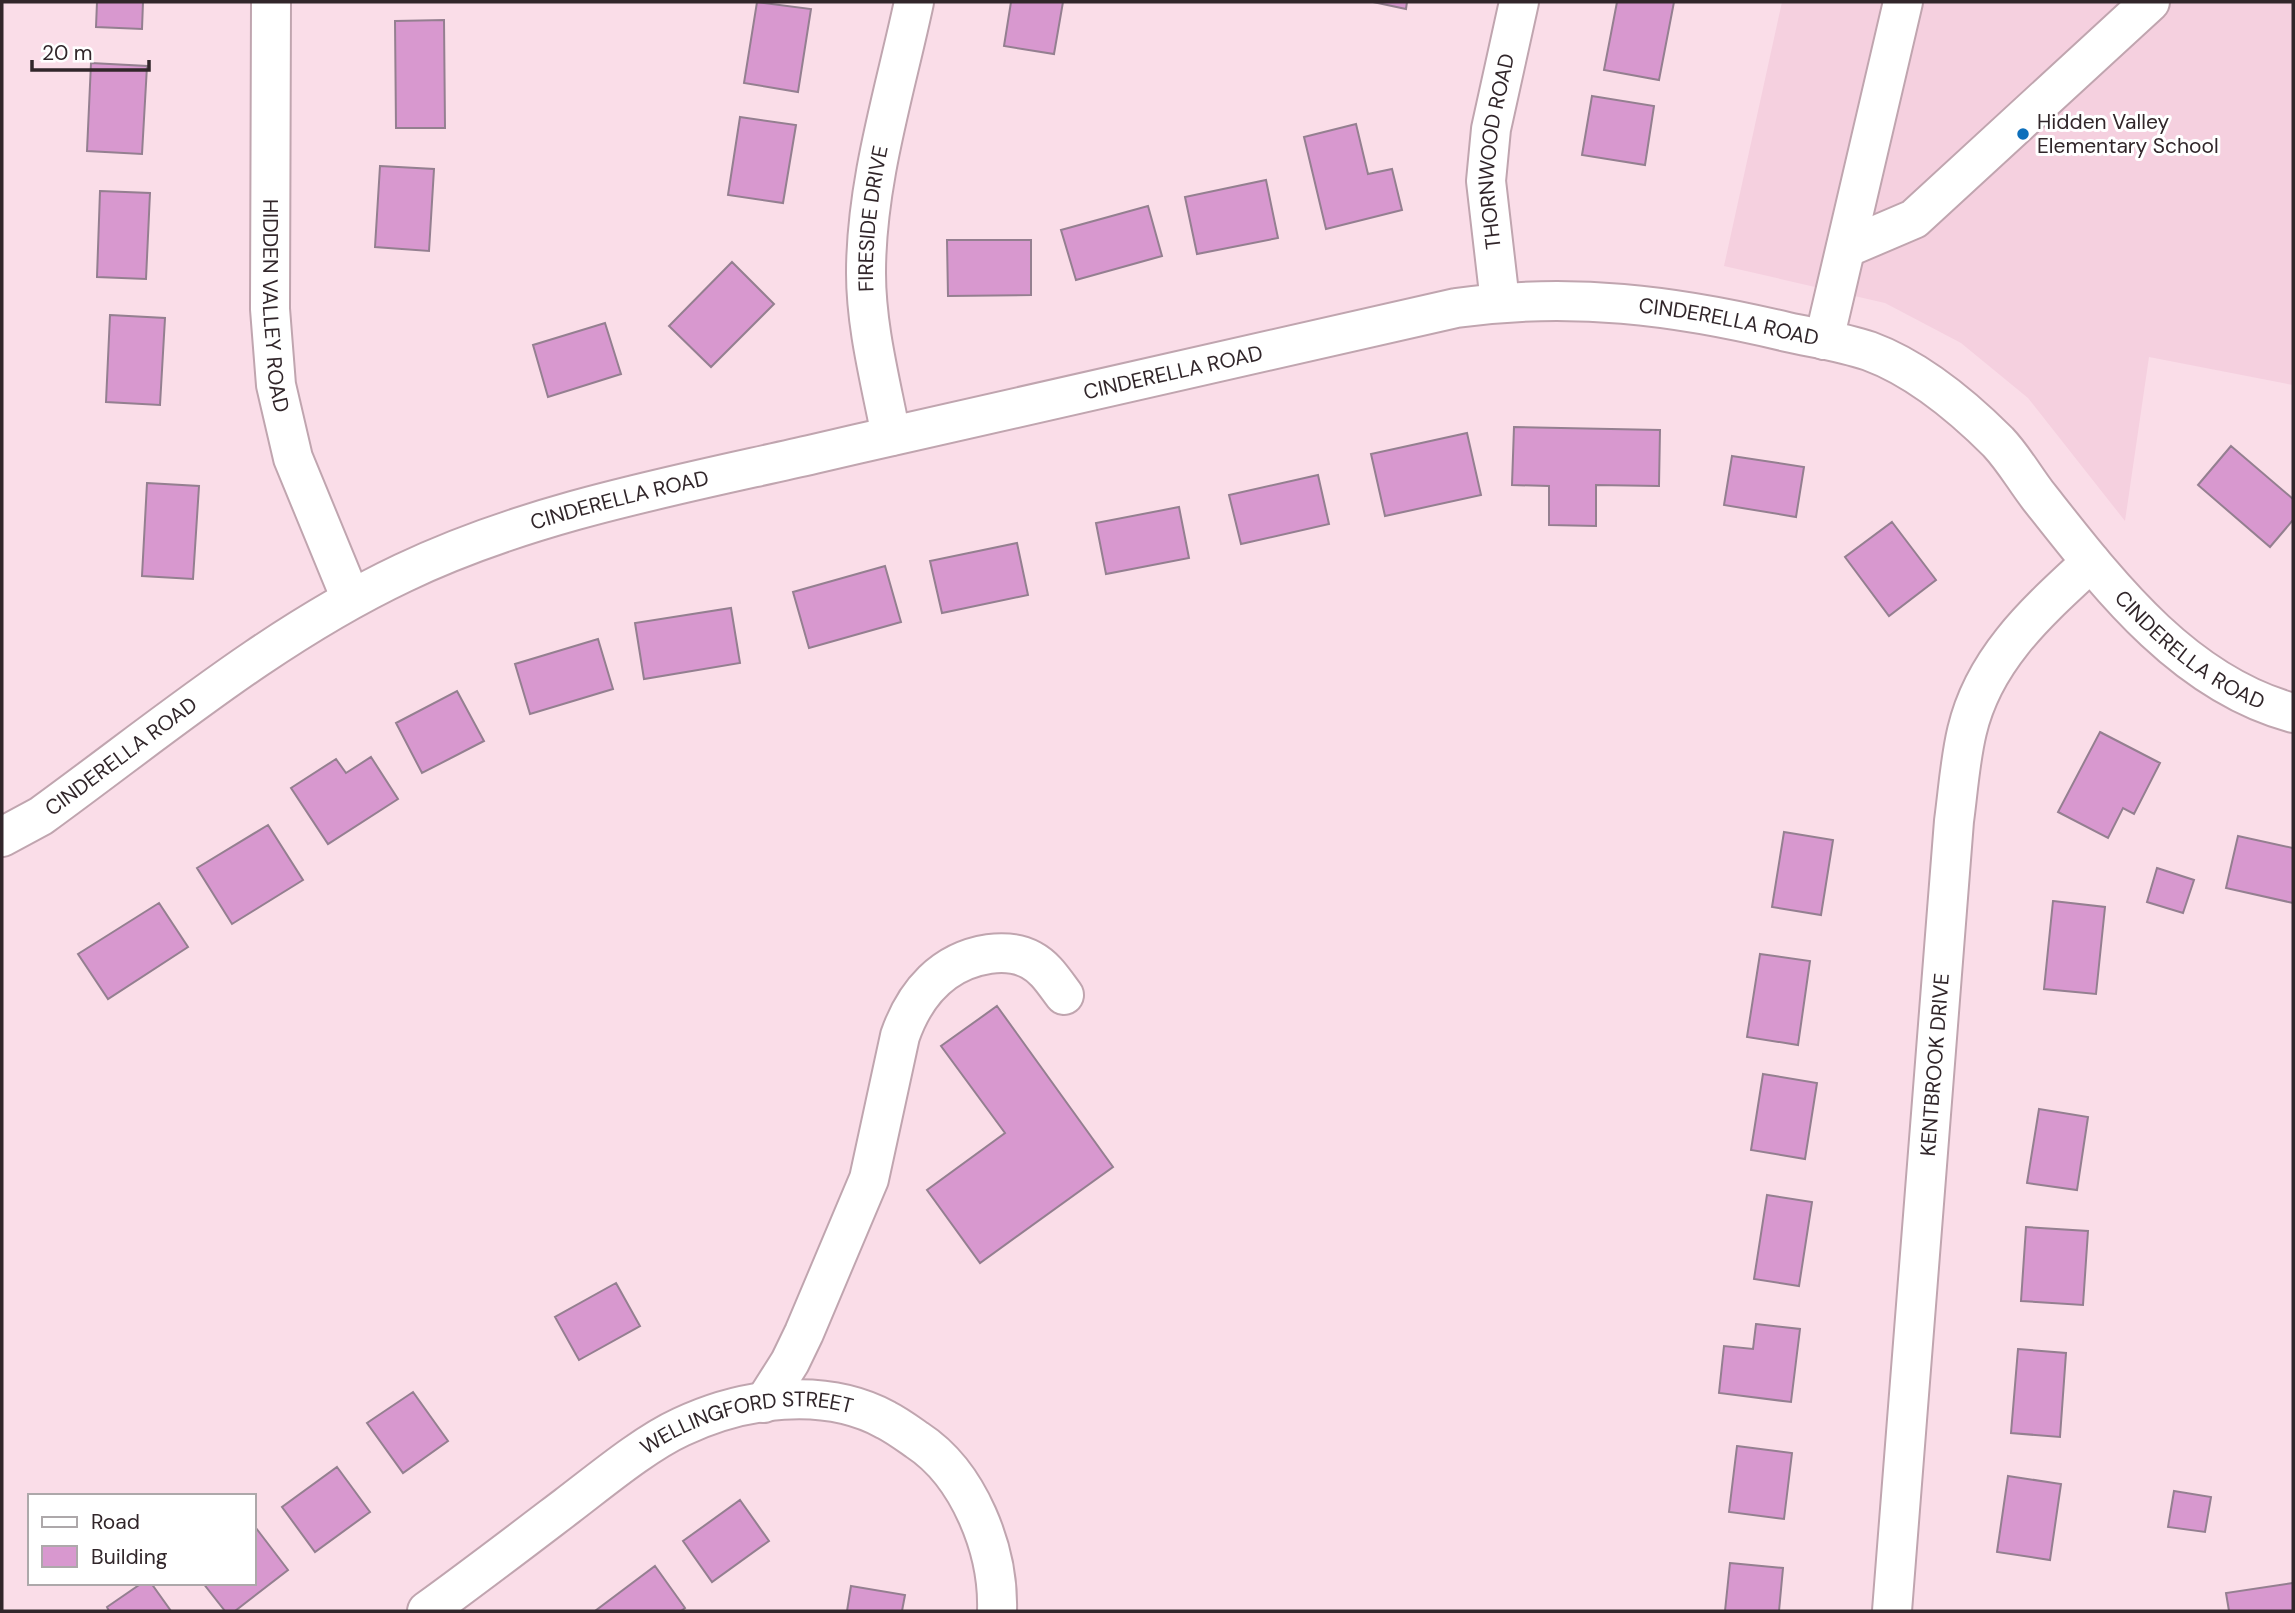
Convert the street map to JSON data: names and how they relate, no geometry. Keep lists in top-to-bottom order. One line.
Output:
{"streets":{"street":["THORNWOOD ROAD","FIRESIDE DRIVE","HIDDEN VALLEY ROAD","CINDERELLA ROAD","KENTBROOK DRIVE","WELLINGFORD STREET"]},"crossings":[["THORNWOOD ROAD","CINDERELLA ROAD"],["FIRESIDE DRIVE","CINDERELLA ROAD"],["HIDDEN VALLEY ROAD","CINDERELLA ROAD"],["CINDERELLA ROAD","KENTBROOK DRIVE"]],"places":["Hidden Valley Elementary School"],"legend":["Road","Building"],"scale_bar":"20 m"}
